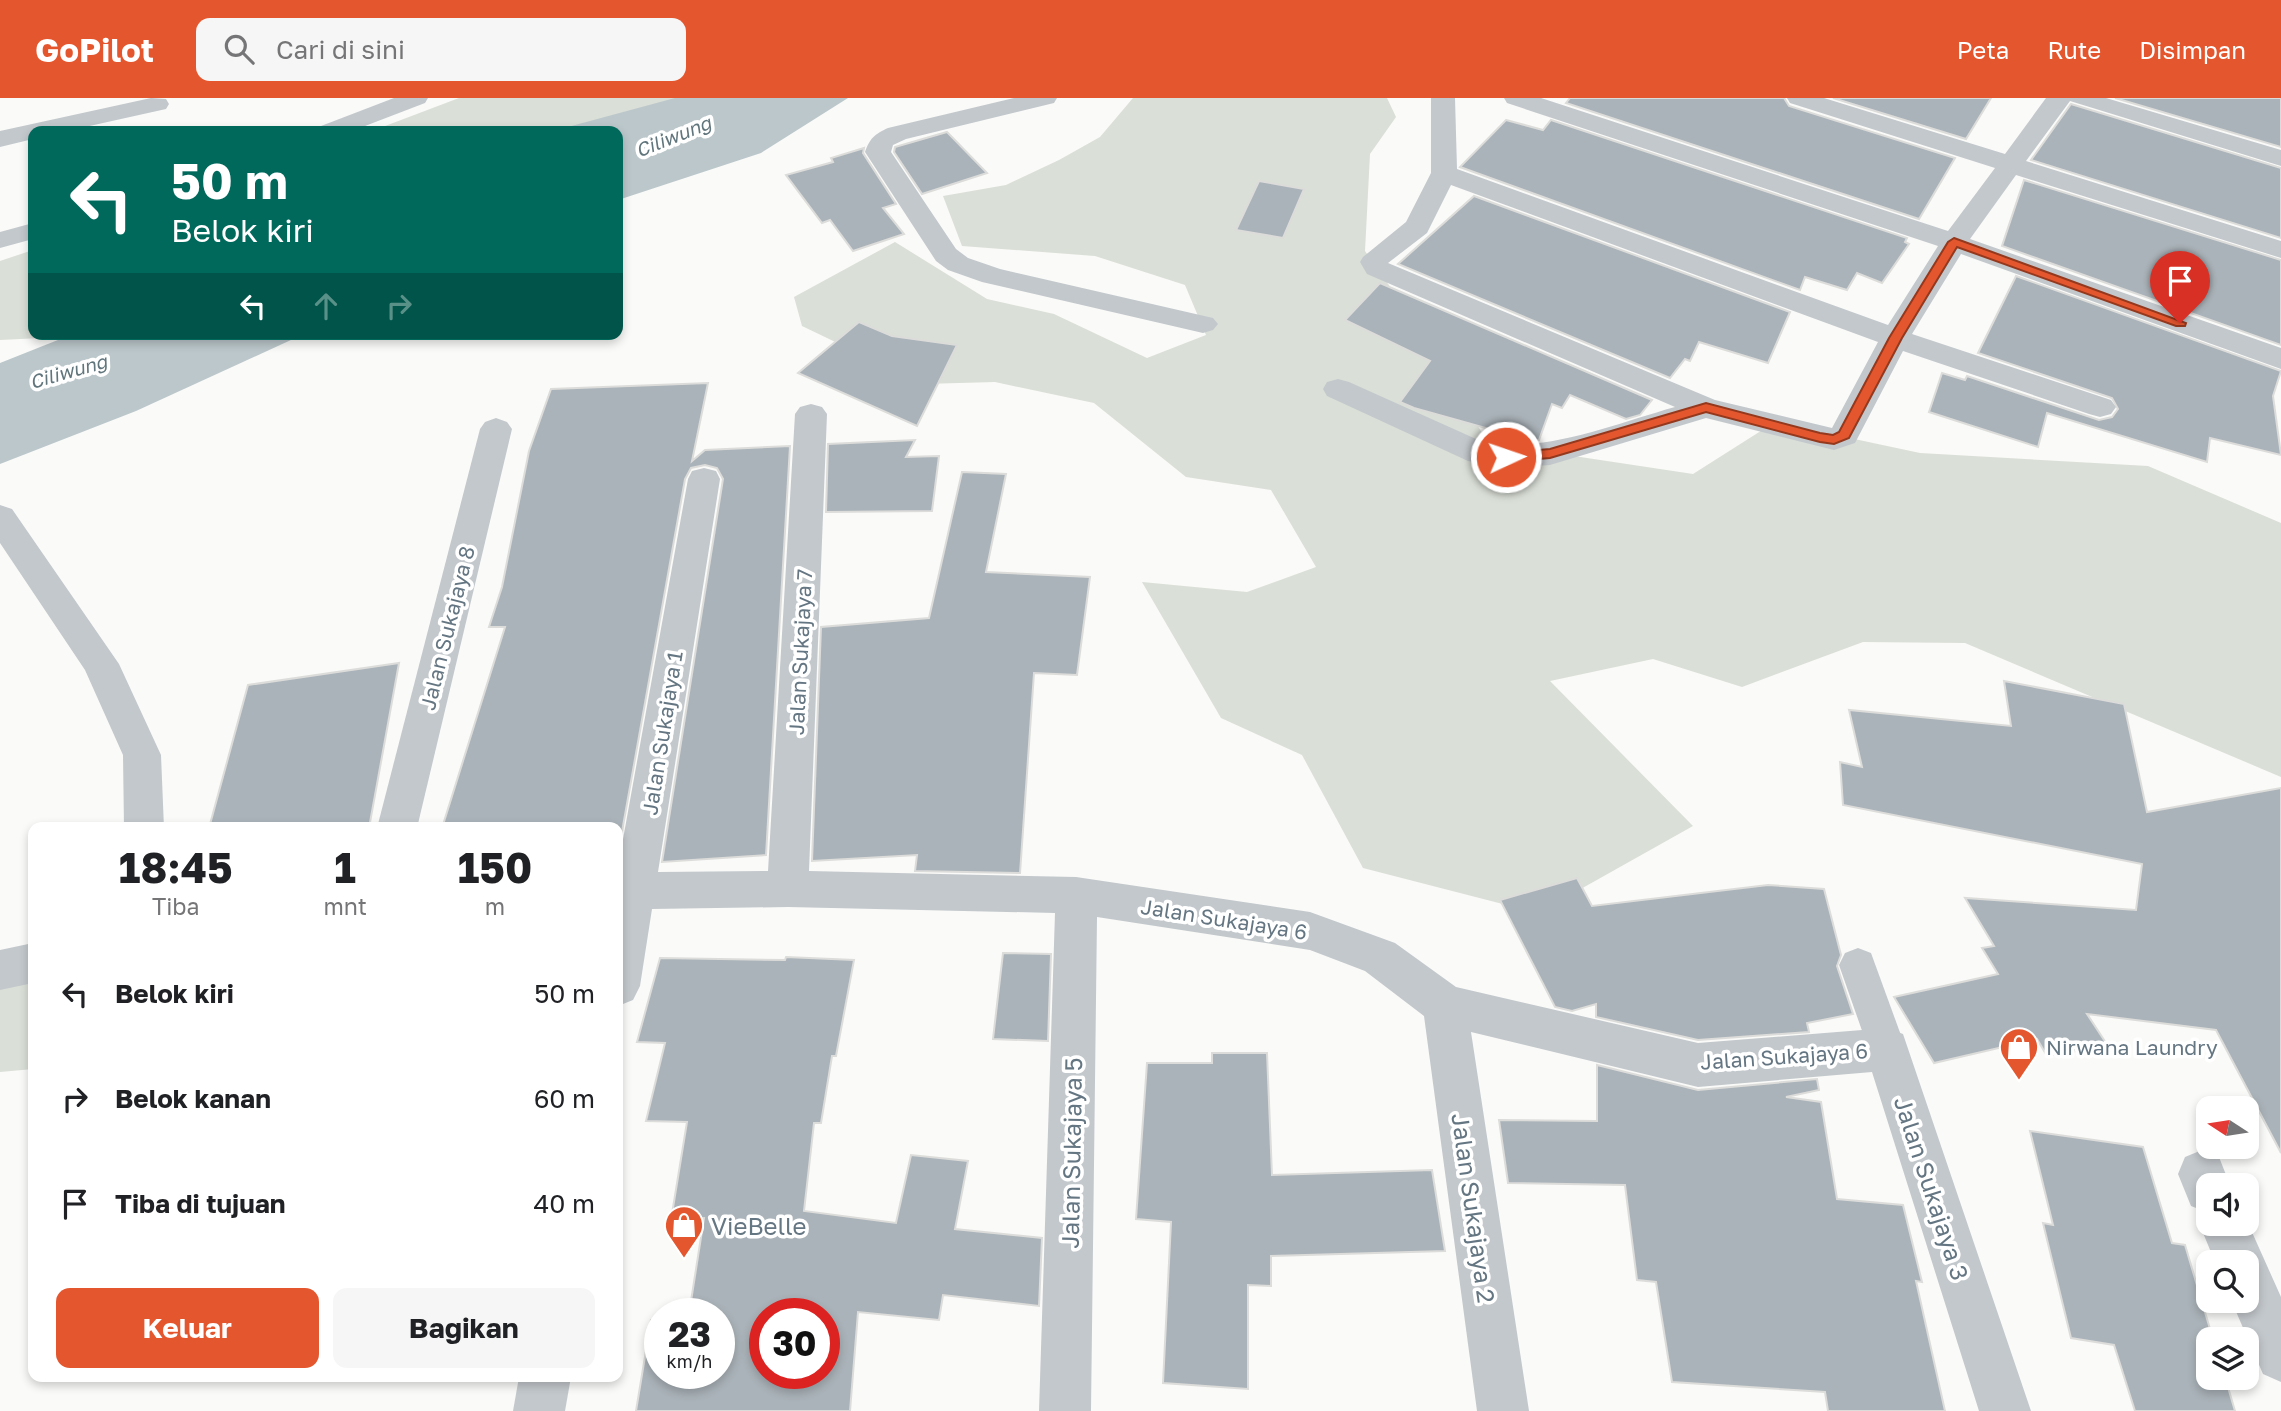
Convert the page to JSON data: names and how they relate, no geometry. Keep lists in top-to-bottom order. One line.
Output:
{"streets":{"street":["Jalan Sukajaya 8","Jalan Sukajaya 7","Jalan Sukajaya 1","Jalan Sukajaya 6","Jalan Sukajaya 5","Jalan Sukajaya 3","Jalan Sukajaya 2"]},"crossings":[["Jalan Sukajaya 7","Jalan Sukajaya 6"],["Jalan Sukajaya 1","Jalan Sukajaya 6"],["Jalan Sukajaya 6","Jalan Sukajaya 5"],["Jalan Sukajaya 6","Jalan Sukajaya 3"],["Jalan Sukajaya 6","Jalan Sukajaya 2"]],"water":["Ciliwung"],"places":{"shop":["Nirwana Laundry","VieBelle"]},"north":"left","page":{"header":"GoPilot","search":"Cari di sini","nav":["Peta","Rute","Disimpan"],"turn":["50 m","Belok kiri"],"eta":["18:45","Tiba","1","mnt","150","m"],"list":[{"name":"Belok kiri","value":"50 m"},{"name":"Belok kanan","value":"60 m"},{"name":"Tiba di tujuan","value":"40 m"}],"buttons":["Keluar","Bagikan"],"speed":"23 km/h","limit":"30"}}
